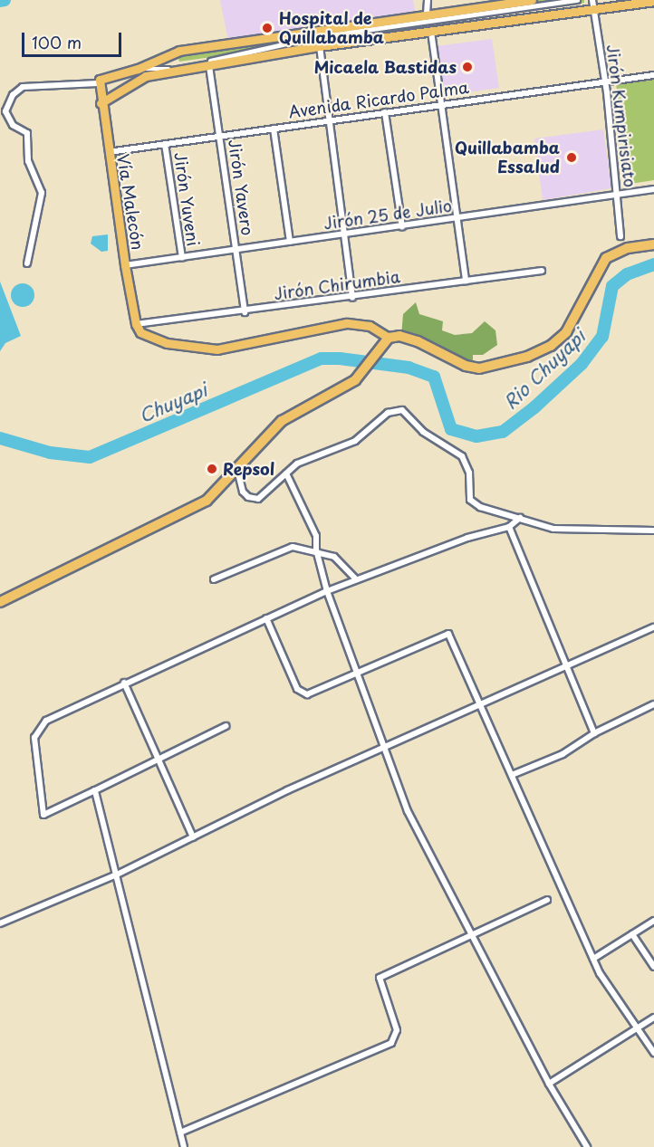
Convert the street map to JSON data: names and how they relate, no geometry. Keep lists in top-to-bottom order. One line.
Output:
{"streets":{"main road":["Vía Malecón"],"street":["Avenida Ricardo Palma","Jirón Kumpirisiato","Jirón Yavero","Jirón Yuveni","Jirón 25 de Julio","Jirón Chirumbia"]},"crossings":[["Avenida Ricardo Palma","Jirón Kumpirisiato"],["Avenida Ricardo Palma","Jirón Yavero"],["Avenida Ricardo Palma","Jirón Yuveni"],["Avenida Ricardo Palma","Vía Malecón"],["Jirón Kumpirisiato","Jirón 25 de Julio"],["Jirón Yavero","Jirón 25 de Julio"],["Jirón Yavero","Jirón Chirumbia"],["Jirón Yuveni","Jirón 25 de Julio"],["Vía Malecón","Jirón 25 de Julio"],["Vía Malecón","Jirón Chirumbia"]],"water":["Rio Chuyapi","Chuyapi"],"places":["Hospital de Quillabamba","Micaela Bastidas","Quillabamba Essalud","Repsol"],"scale_bar":"100 m"}
